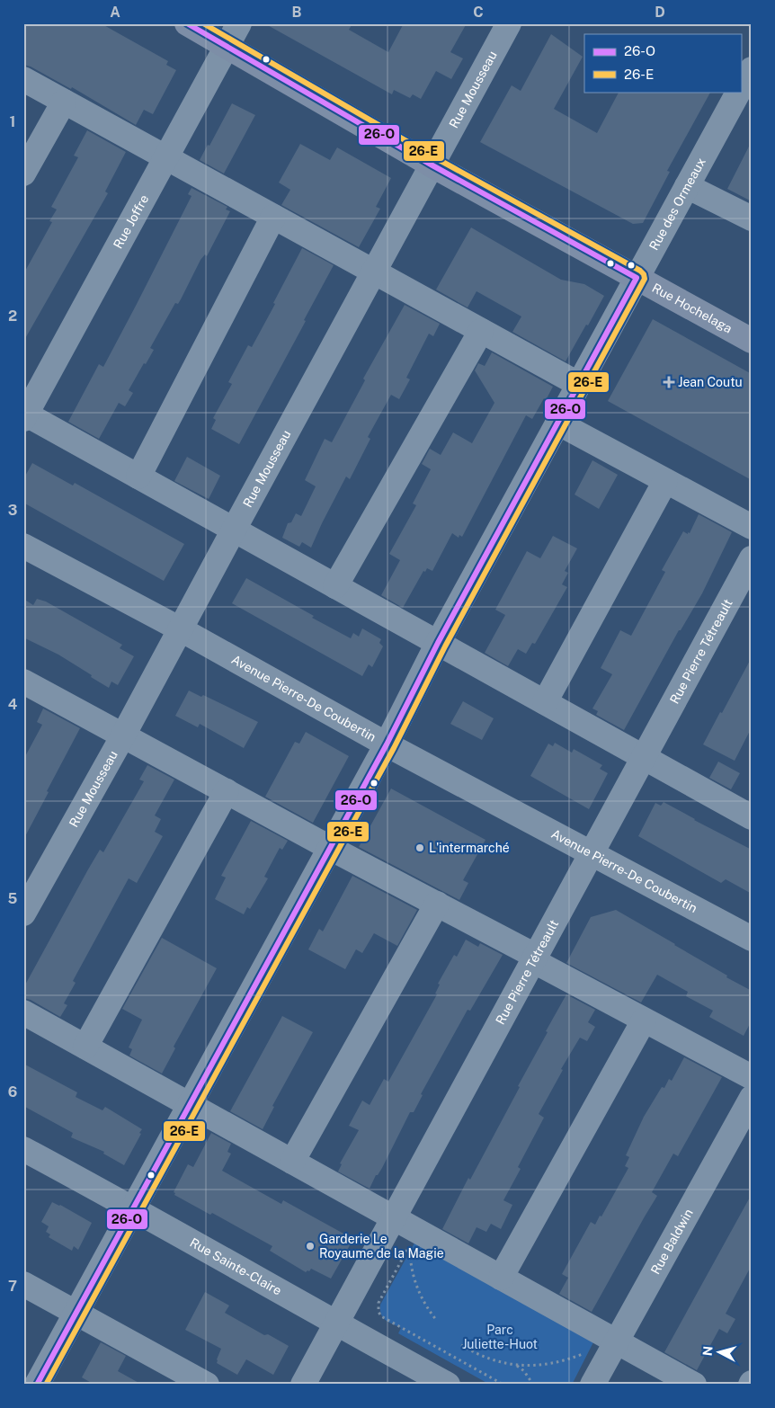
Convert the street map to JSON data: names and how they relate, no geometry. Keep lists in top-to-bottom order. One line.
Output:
{"streets":{"main road":["Rue Hochelaga"],"street":["Rue Mousseau","Rue des Ormeaux","Rue Joffre","Rue Pierre Tétreault","Avenue Pierre-De Coubertin","Rue Baldwin","Rue Sainte-Claire"]},"crossings":[["Rue Mousseau","Rue Hochelaga"],["Rue Mousseau","Avenue Pierre-De Coubertin"],["Rue des Ormeaux","Rue Hochelaga"],["Rue des Ormeaux","Avenue Pierre-De Coubertin"],["Rue des Ormeaux","Rue Sainte-Claire"],["Rue Joffre","Rue Hochelaga"],["Rue Pierre Tétreault","Avenue Pierre-De Coubertin"],["Rue Pierre Tétreault","Rue Sainte-Claire"]],"parks":["Parc Juliette-Huot"],"places":{"health":["Jean Coutu"],"other":["L'intermarché","Garderie Le Royaume de la Magie"]},"lines":["transit line 26-O","transit line 26-E"],"legend":["26-O","26-E"],"north":"left","grid":{"columns":["A","B","C","D"],"rows":["1","2","3","4","5","6","7"]}}
